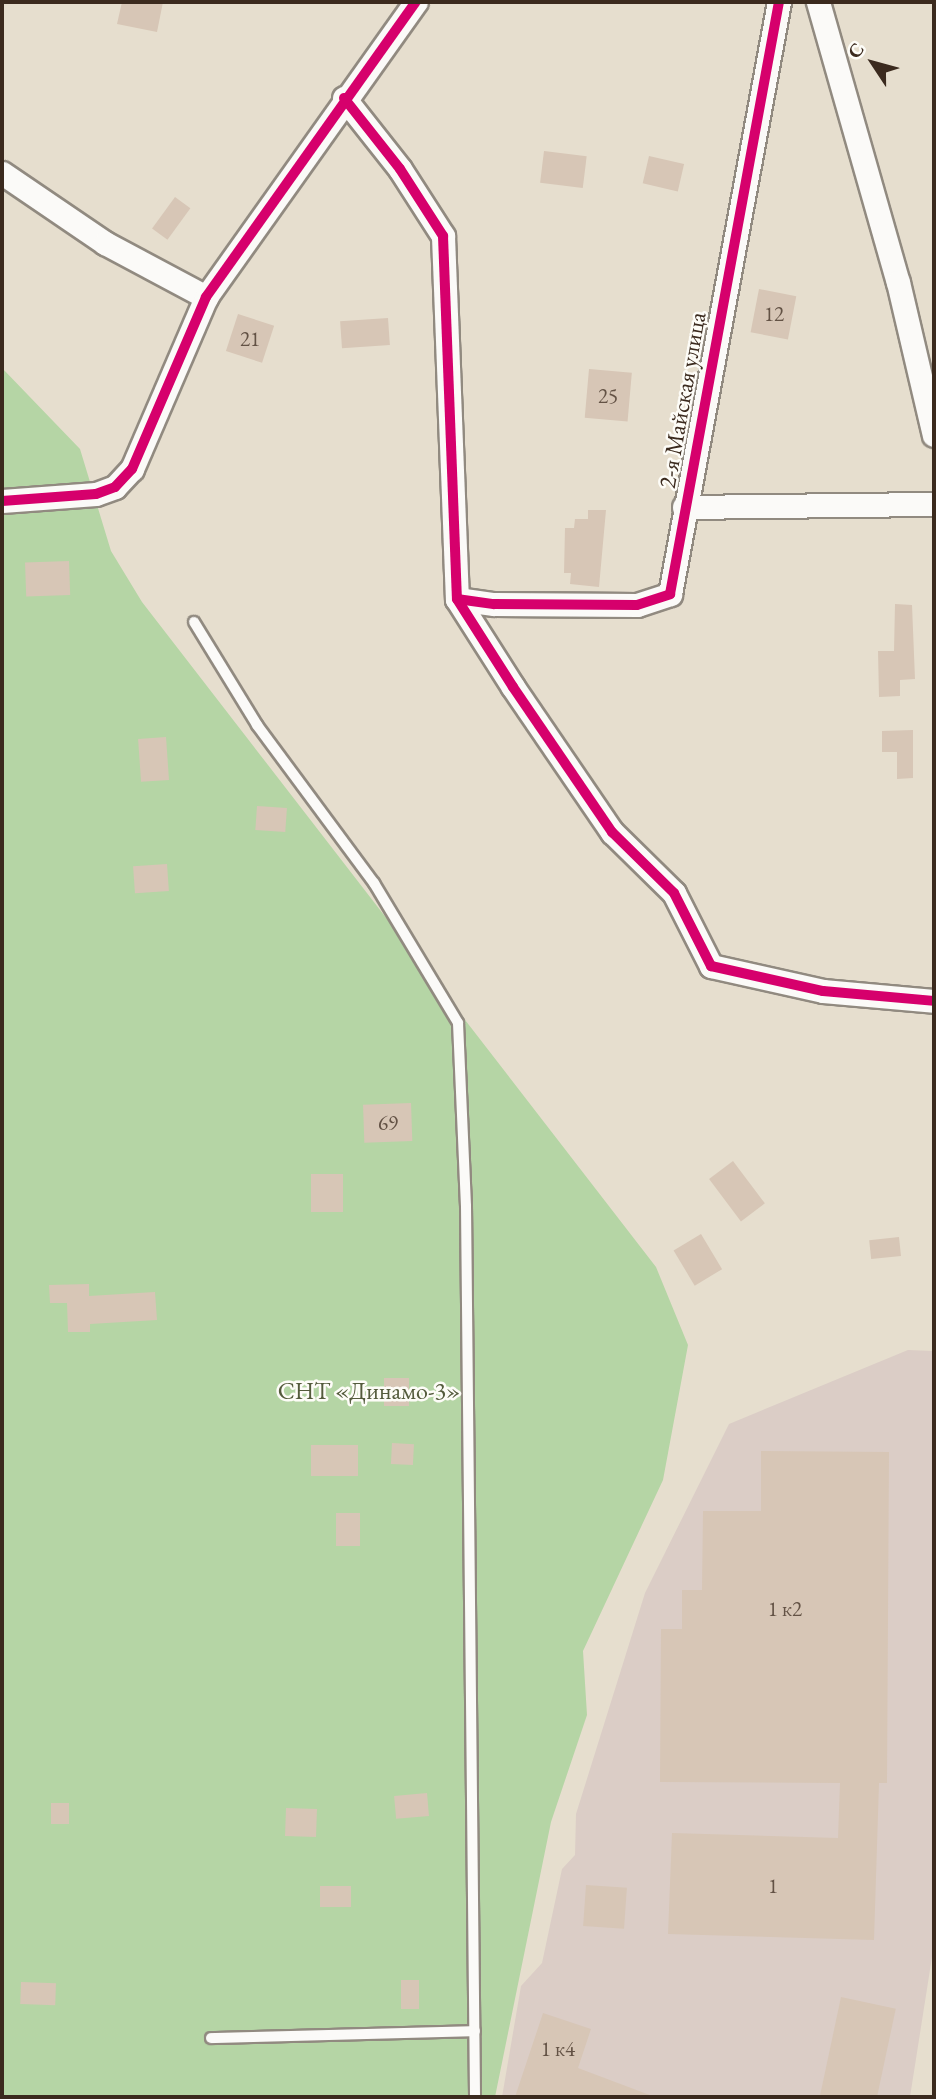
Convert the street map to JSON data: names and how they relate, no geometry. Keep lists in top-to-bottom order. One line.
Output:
{"streets":{"street":["2-я Майская улица"]},"parks":["СНТ «Динамо-3»"],"house_numbers":["12","21","25","69","1 к2","1","1 к4"],"north":"top left"}
